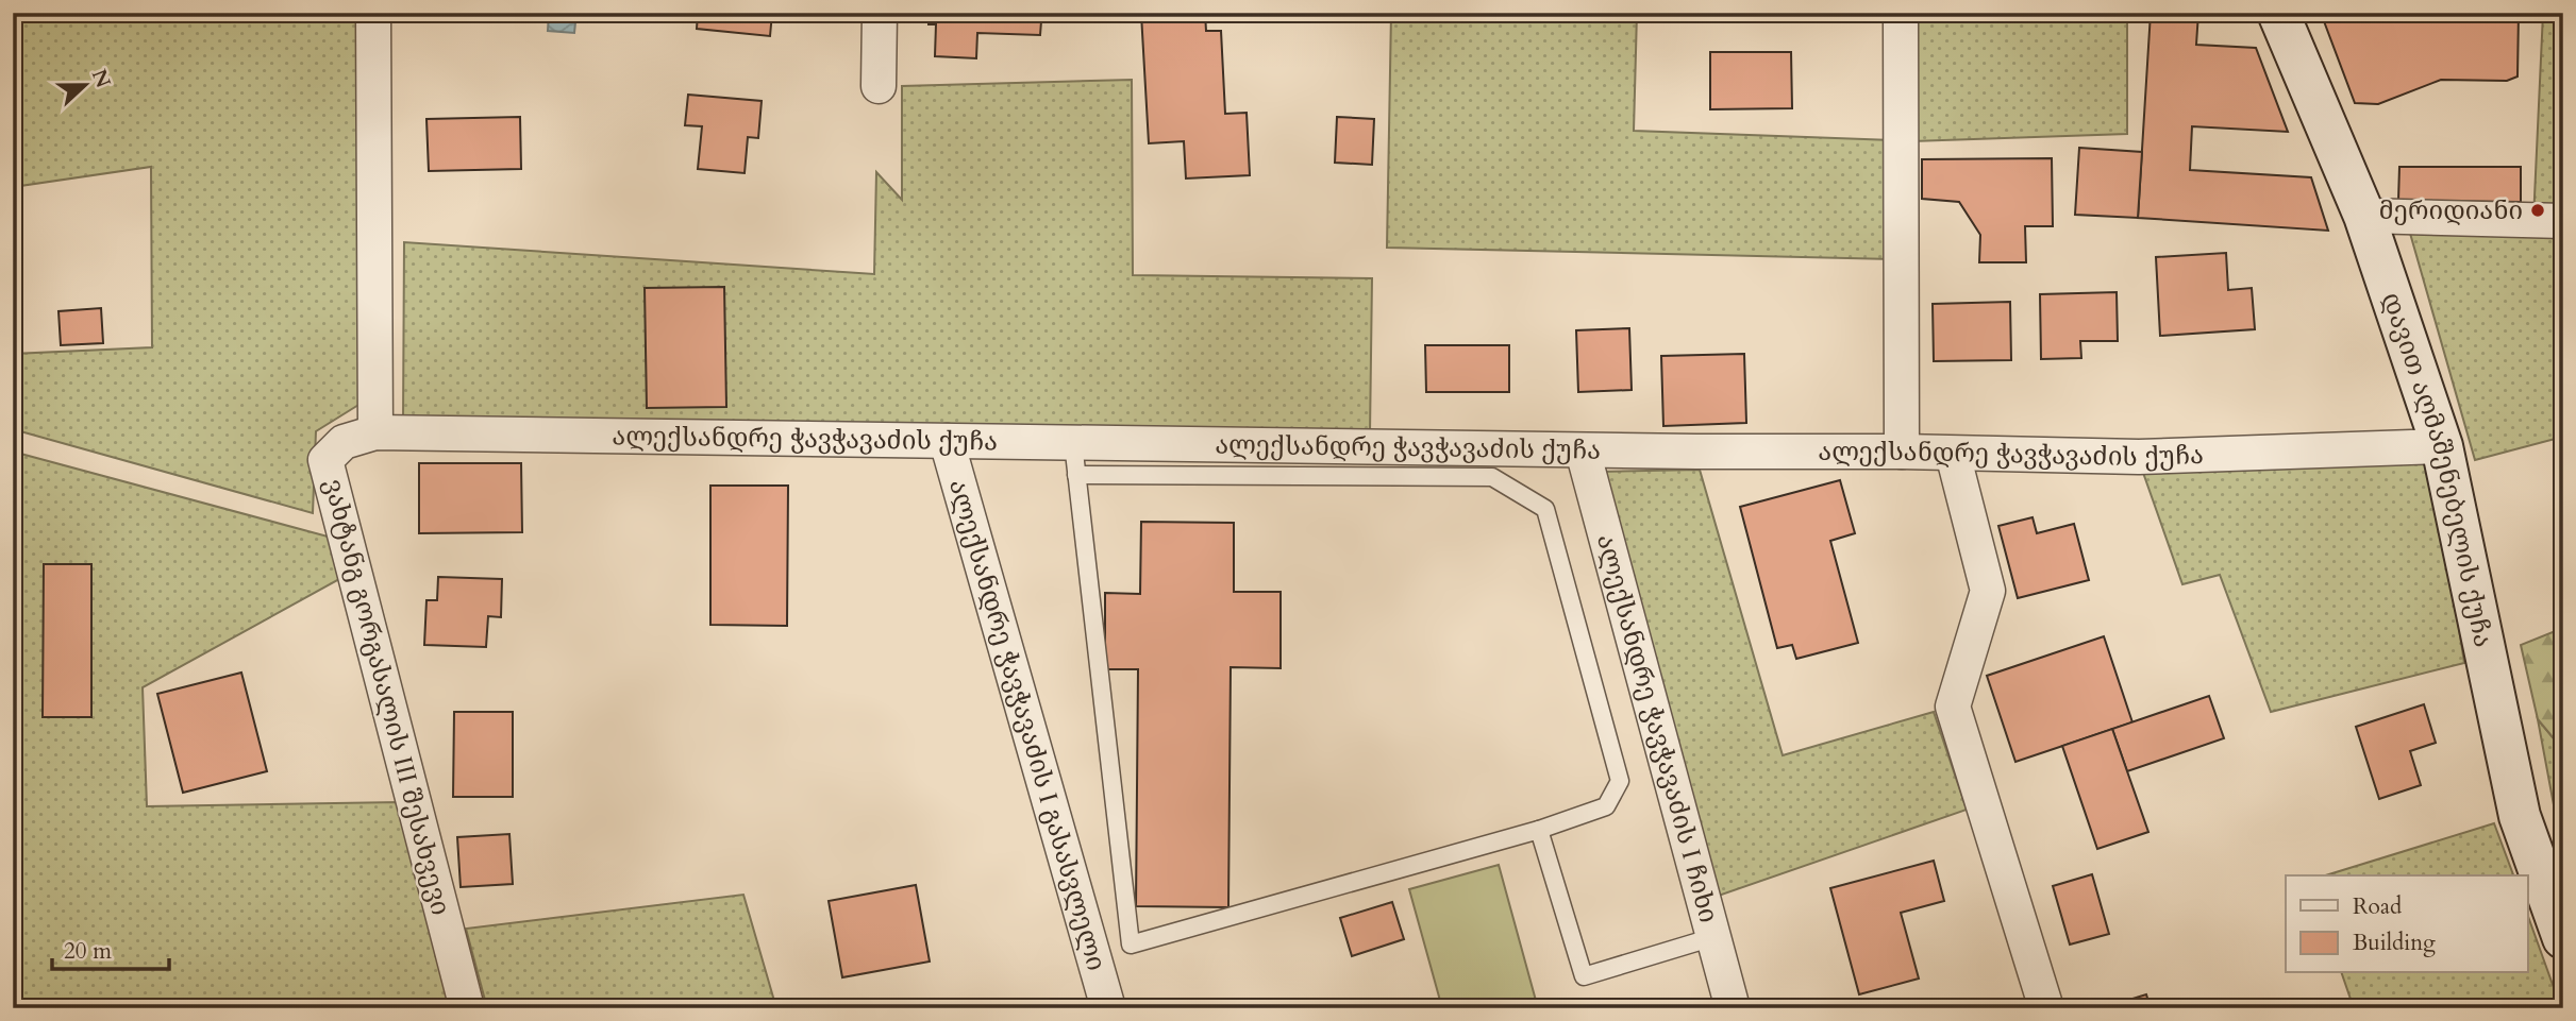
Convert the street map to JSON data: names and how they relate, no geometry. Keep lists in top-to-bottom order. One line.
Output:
{"streets":{"street":["ალექსანდრე ჭავჭავაძის ქუჩა","დავით აღმაშენებელის ქუჩა","ვახტანგ გორგასალის III შესახვევი","ალექსანდრე ჭავჭავაძის I გასასვლელი","ალექსანდრე ჭავჭავაძის I ჩიხი"]},"crossings":[["ალექსანდრე ჭავჭავაძის ქუჩა","დავით აღმაშენებელის ქუჩა"],["ალექსანდრე ჭავჭავაძის ქუჩა","ვახტანგ გორგასალის III შესახვევი"],["ალექსანდრე ჭავჭავაძის ქუჩა","ალექსანდრე ჭავჭავაძის I გასასვლელი"],["ალექსანდრე ჭავჭავაძის ქუჩა","ალექსანდრე ჭავჭავაძის I ჩიხი"]],"places":["მერიდიანი"],"legend":["Road","Building"],"scale_bar":"20 m","north":"right"}
